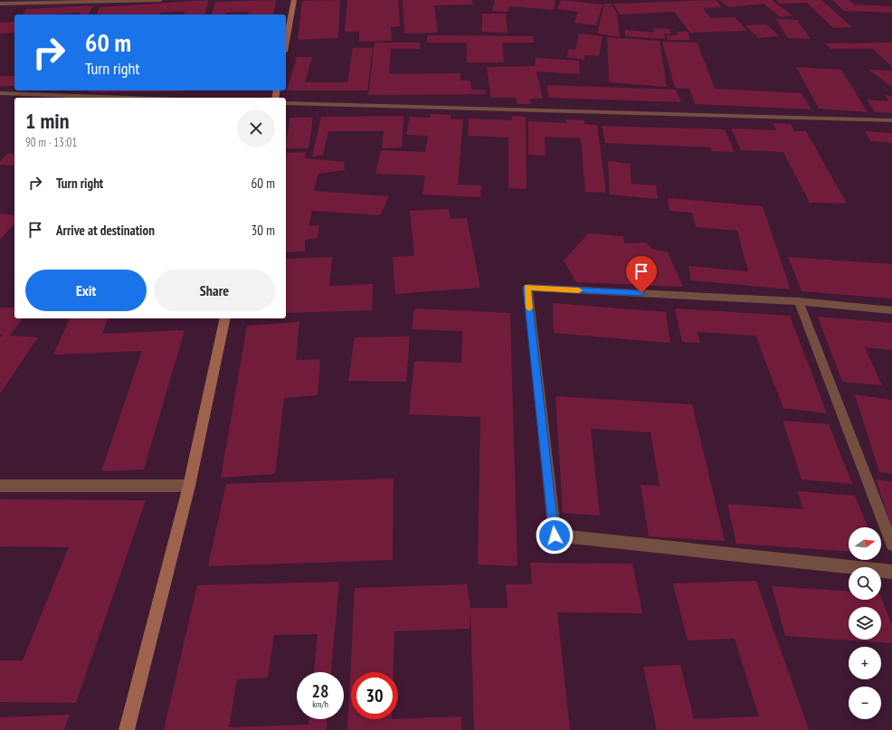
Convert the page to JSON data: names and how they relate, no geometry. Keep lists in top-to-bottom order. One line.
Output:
{"north":"right","page":{"turn":["60 m","Turn right"],"heading":["1 min","90 m · 13:01"],"list":[{"name":"Turn right","value":"60 m"},{"name":"Arrive at destination","value":"30 m"}],"buttons":["Exit","Share"],"map_buttons":["+","−"],"speed":"28 km/h","limit":"30"}}
